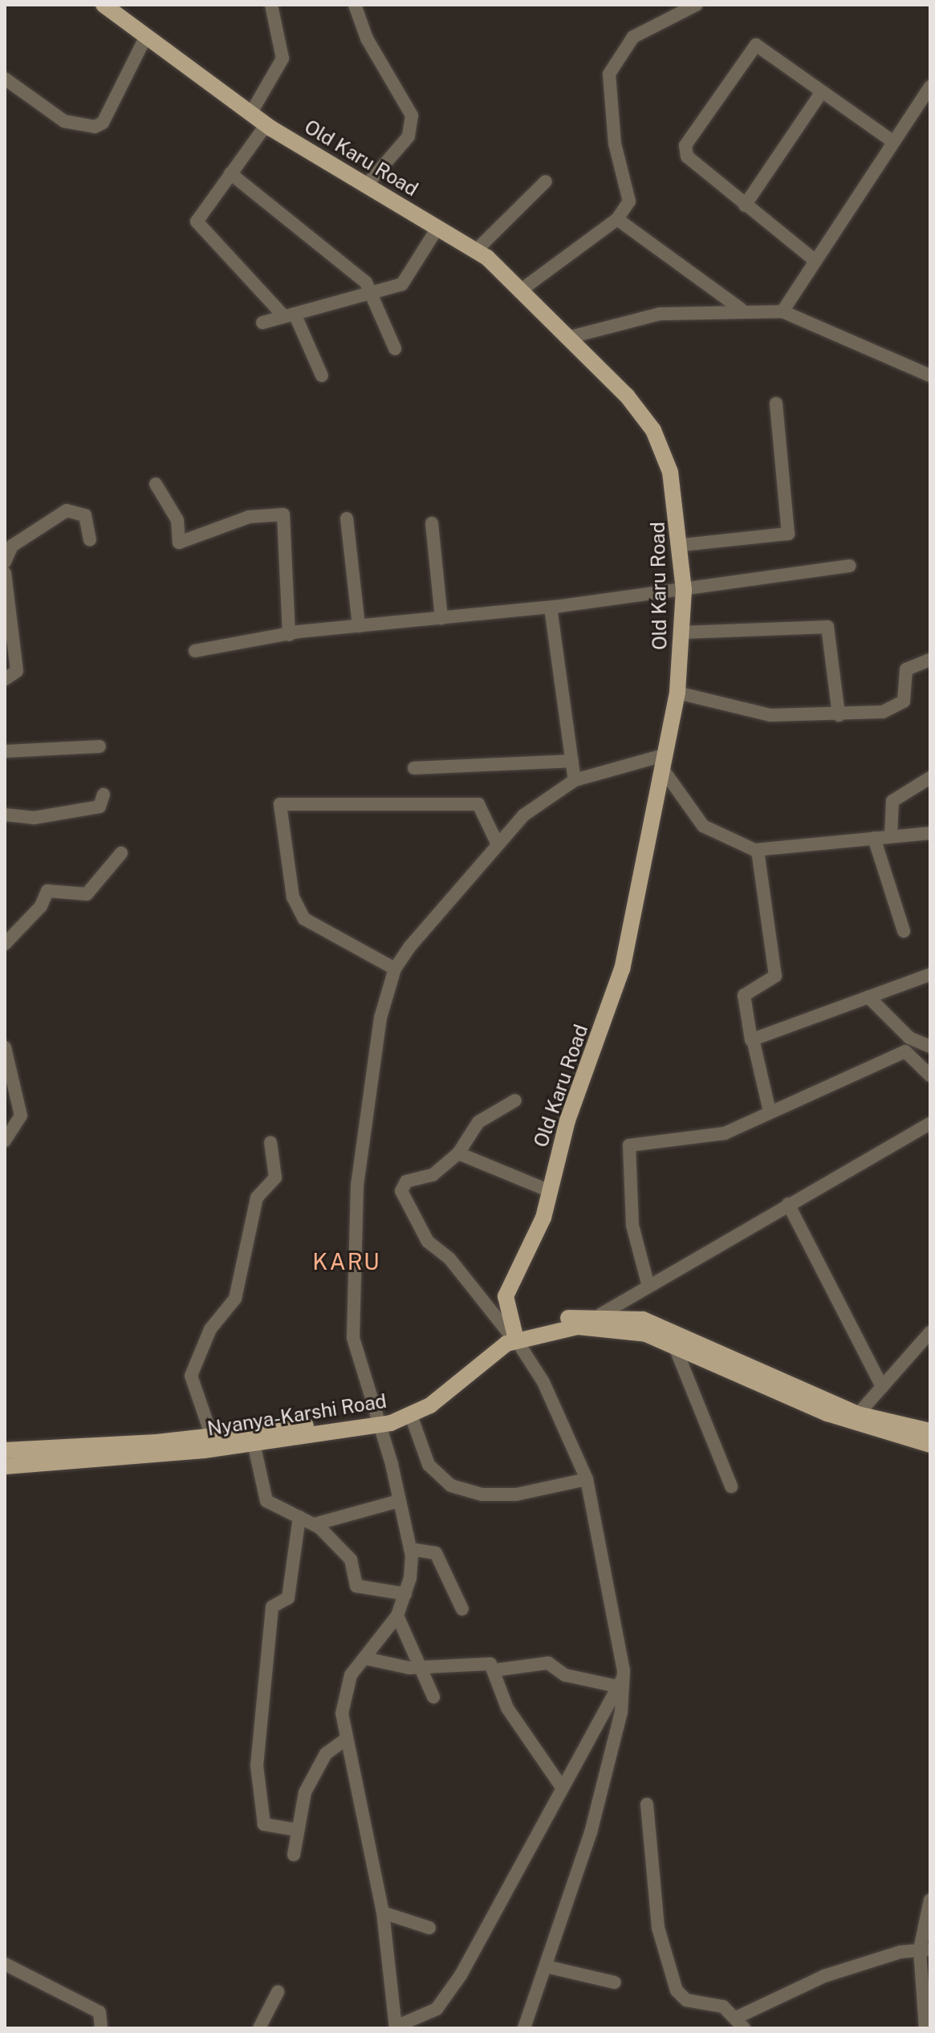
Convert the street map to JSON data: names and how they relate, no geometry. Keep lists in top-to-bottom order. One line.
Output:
{"streets":{"main road":["Old Karu Road","Nyanya-Karshi Road"]},"crossings":[["Old Karu Road","Nyanya-Karshi Road"]],"districts":["KARU"]}
